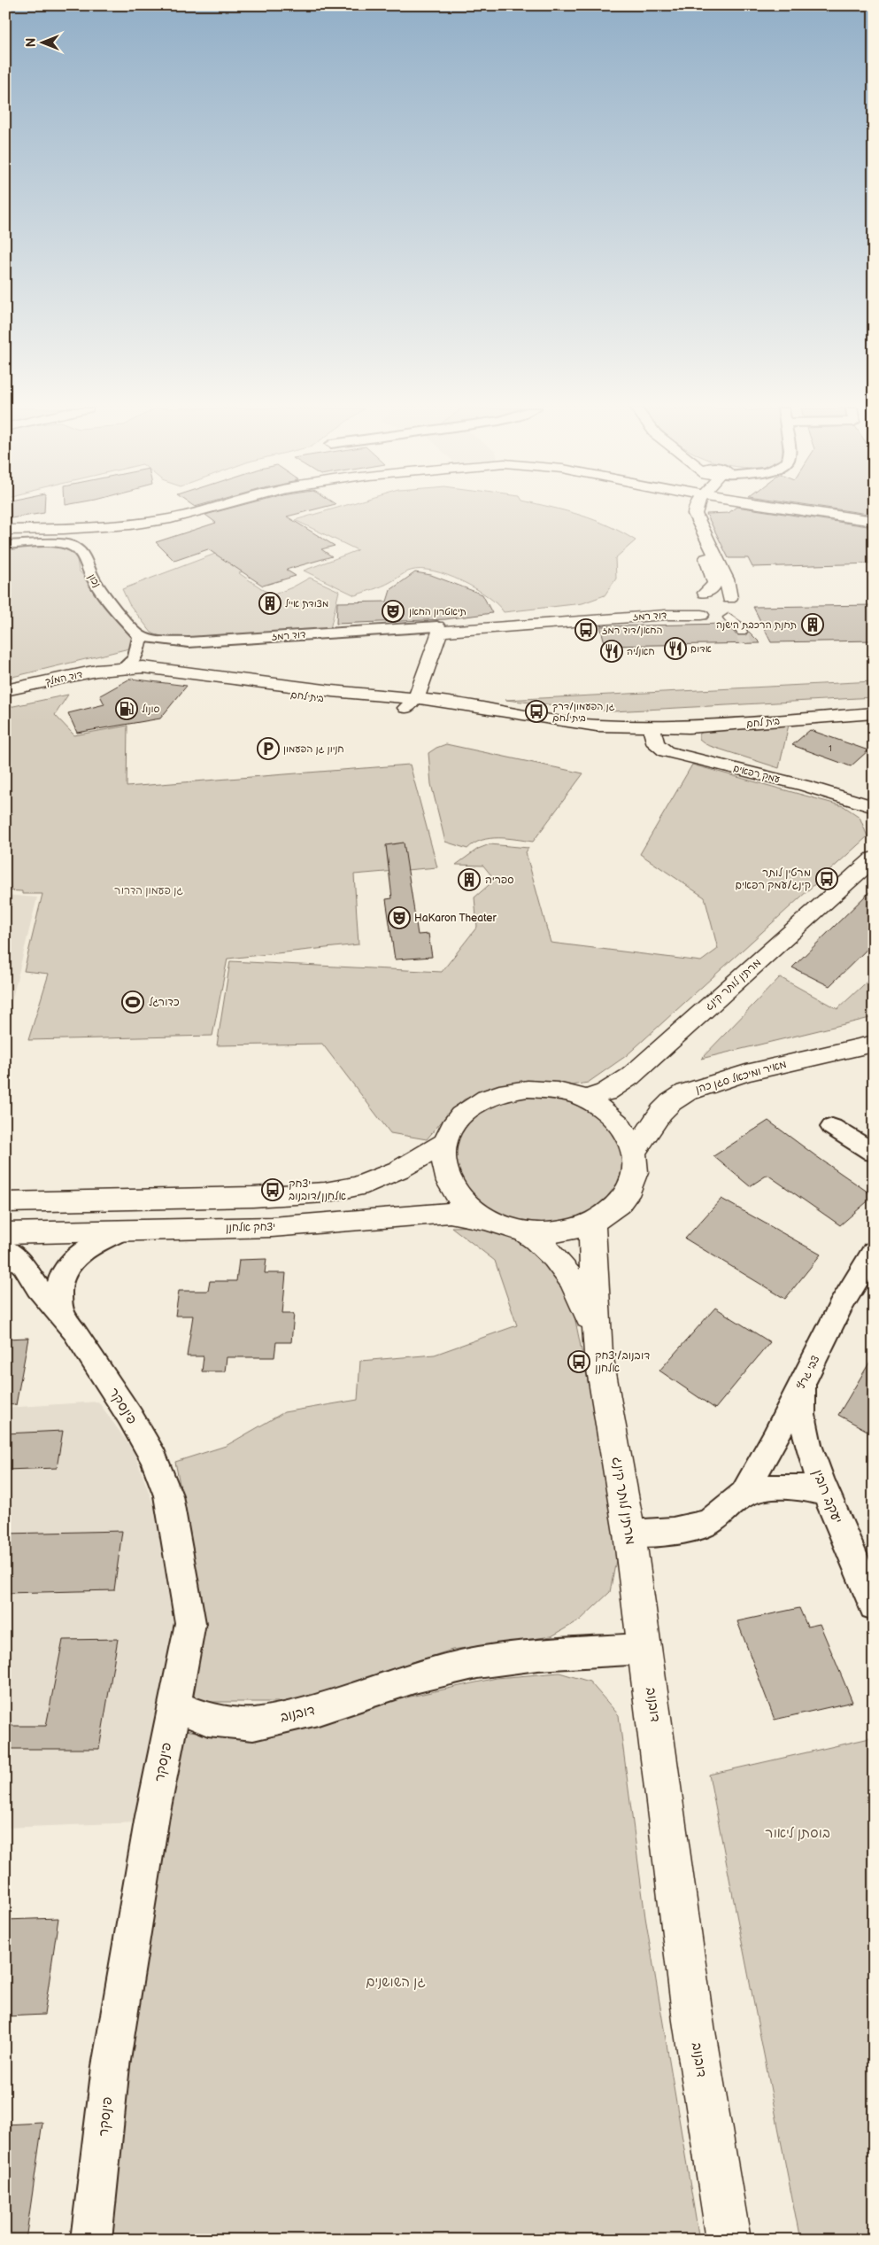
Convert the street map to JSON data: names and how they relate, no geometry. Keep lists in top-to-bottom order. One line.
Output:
{"streets":{"main road":["דוד רמז","דוד המלך","בית לחם","עמק רפאים","מרתין לותר קינג","מאיר ומיכאל סגן כהן","יצחק אלחנן","דובנוב"],"street":["נכון","צבי גרץ","פינסקר","יעקב רובין"]},"crossings":[["נכון","דוד רמז"],["דוד המלך","בית לחם"],["בית לחם","עמק רפאים"],["מרתין לותר קינג","צבי גרץ"],["מרתין לותר קינג","דובנוב"],["צבי גרץ","יעקב רובין"],["פינסקר","דובנוב"]],"parks":["גן פעמון הדרור","בוסתן ליאור","גן השושנים"],"places":{"building":["מצודת אייל","תחנת הרכבת הישנה","ספריה"],"theatre":["תיאטרון החאן","HaKaron Theater"],"bus stop":["החאן/דוד רמז","גן הפעמון/דרך בית לחם","מרטין לותר קינג/עמק רפאים","יצחק אלחנן/דובנוב","דובנוב/יצחק אלחנן"],"restaurant":["אדום","חאנליה"],"fuel station":["סונול"],"parking":["חניון גן הפעמון"],"sports":["כדורגל"]},"house_numbers":["1"],"north":"left"}
